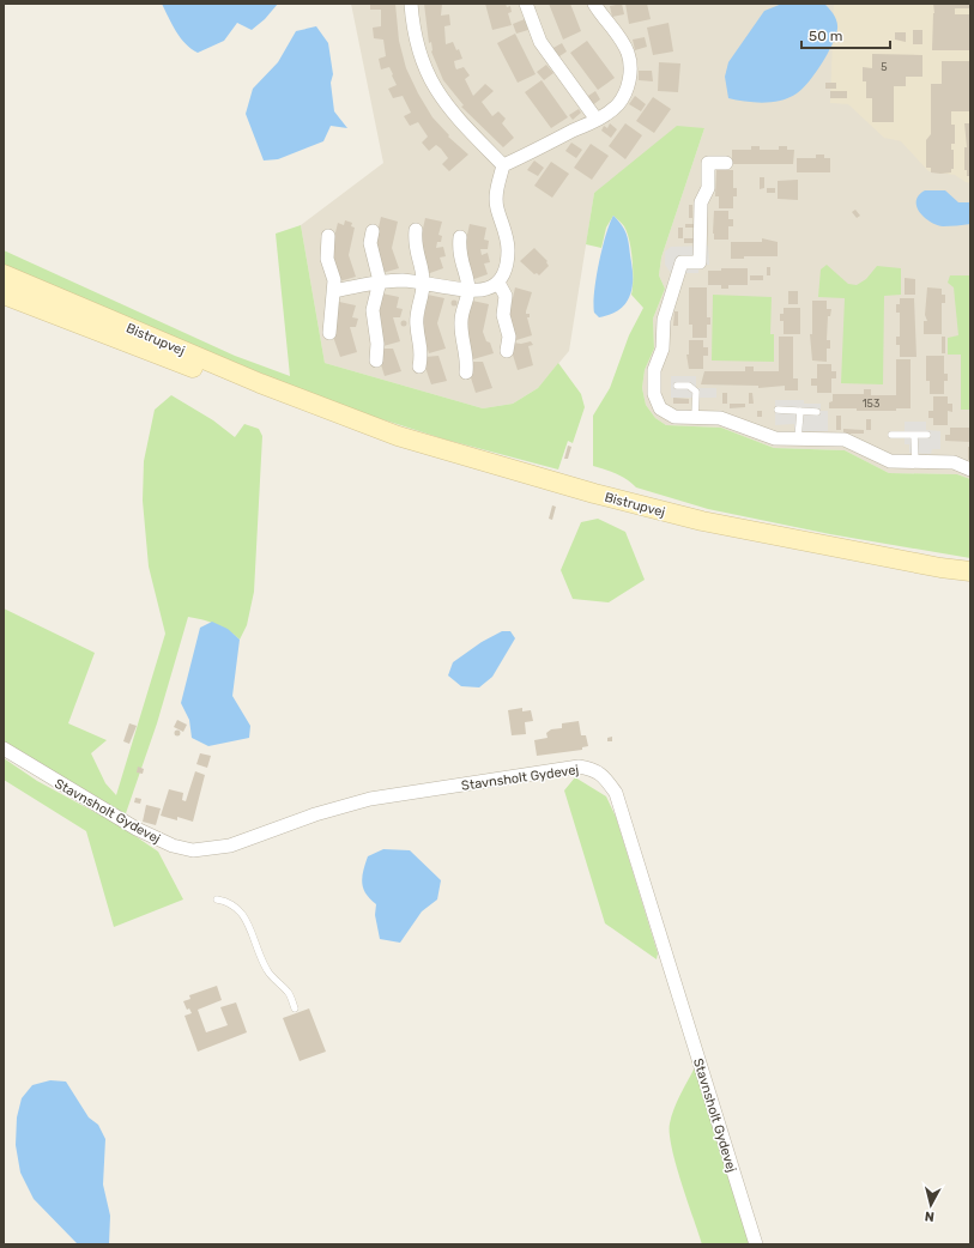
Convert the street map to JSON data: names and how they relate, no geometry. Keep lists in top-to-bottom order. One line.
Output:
{"streets":{"main road":["Bistrupvej"],"street":["Stavnsholt Gydevej"]},"house_numbers":["5","153"],"scale_bar":"50 m","north":"bottom"}
